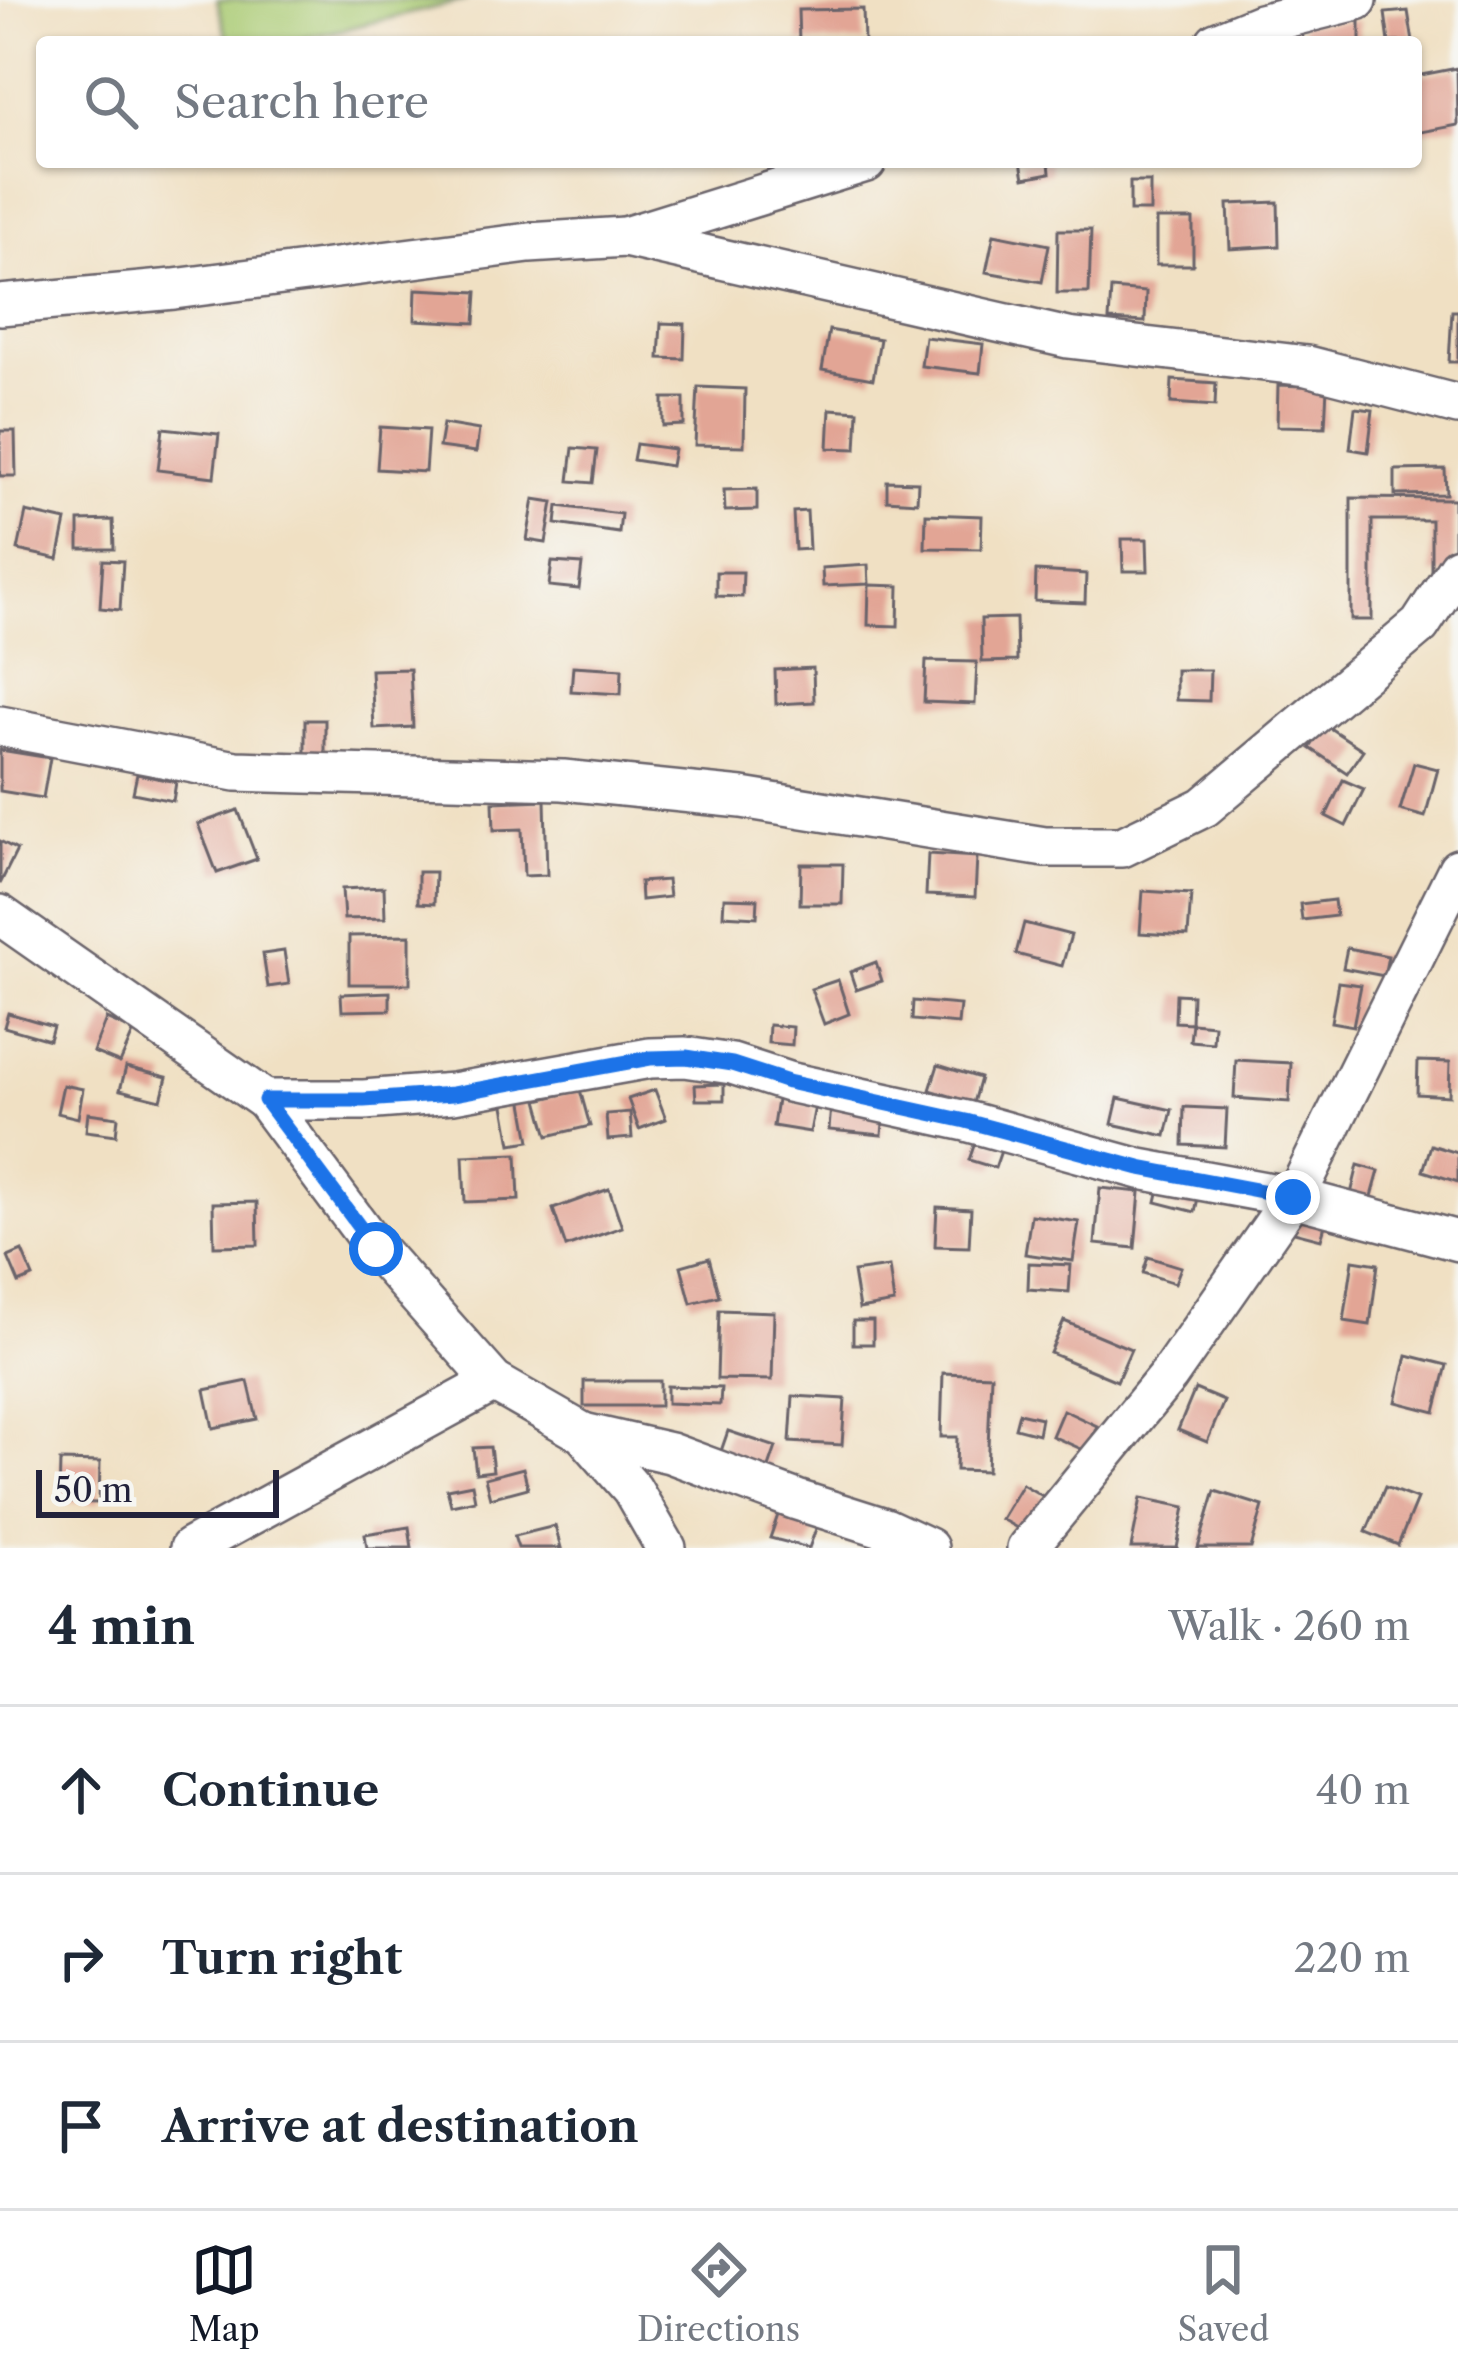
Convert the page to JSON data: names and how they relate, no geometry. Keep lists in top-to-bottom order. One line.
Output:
{"scale_bar":"50 m","page":{"search":"Search here","scale":"50 m","heading":["4 min","Walk · 260 m"],"list":[["Continue","40 m"],["Turn right","220 m"],"Arrive at destination"],"nav":["Map","Directions","Saved"]}}
